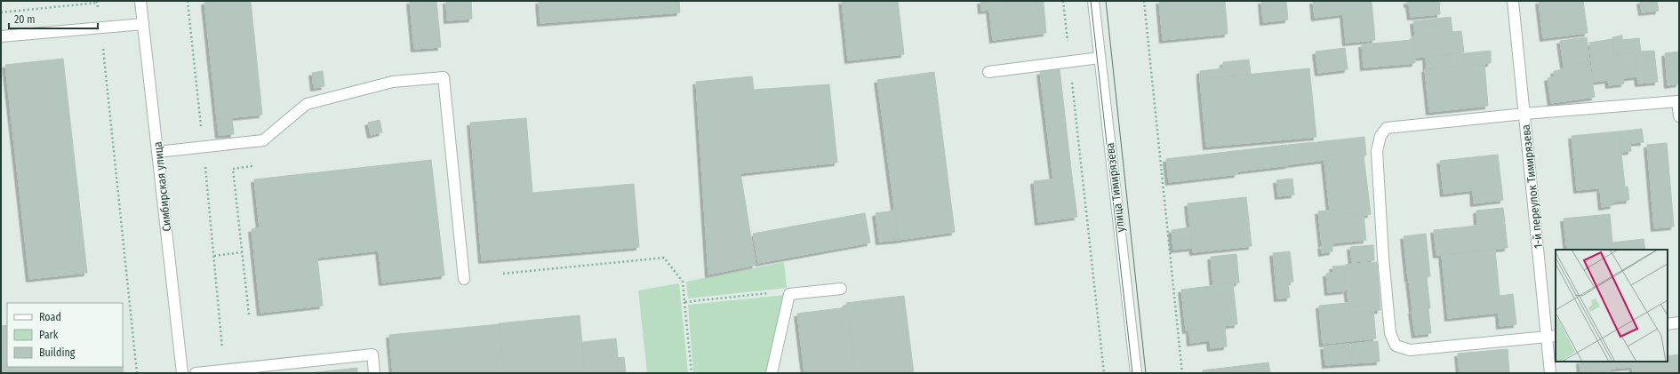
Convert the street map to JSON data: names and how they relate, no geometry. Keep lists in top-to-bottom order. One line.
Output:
{"streets":{"street":["Симбирская улица","1-й переулок Тимирязева","улица Тимирязева"]},"legend":["Road","Park","Building"],"scale_bar":"20 m"}
